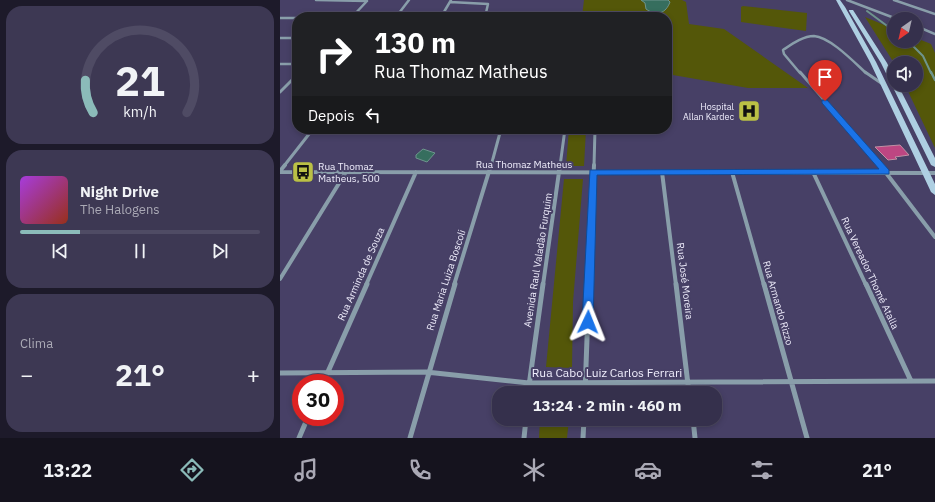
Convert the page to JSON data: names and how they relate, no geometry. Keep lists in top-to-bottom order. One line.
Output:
{"streets":{"street":["Rua Thomaz Matheus","Avenida Raul Valadão Furquim","Rua Vereador Thomé Atalla","Rua Arminda de Souza","Rua Maria Luiza Boscoli","Rua José Moreira","Rua Armando Rizzo","Rua Cabo Luiz Carlos Ferrari"]},"crossings":[["Rua Thomaz Matheus","Avenida Raul Valadão Furquim"],["Rua Thomaz Matheus","Rua Vereador Thomé Atalla"],["Rua Thomaz Matheus","Rua Arminda de Souza"],["Rua Thomaz Matheus","Rua Maria Luiza Boscoli"],["Rua Thomaz Matheus","Rua José Moreira"],["Rua Thomaz Matheus","Rua Armando Rizzo"],["Avenida Raul Valadão Furquim","Rua Cabo Luiz Carlos Ferrari"],["Rua Vereador Thomé Atalla","Rua Cabo Luiz Carlos Ferrari"],["Rua Arminda de Souza","Rua Cabo Luiz Carlos Ferrari"],["Rua Maria Luiza Boscoli","Rua Cabo Luiz Carlos Ferrari"],["Rua José Moreira","Rua Cabo Luiz Carlos Ferrari"],["Rua Armando Rizzo","Rua Cabo Luiz Carlos Ferrari"]],"places":{"hospital":["Hospital Allan Kardec"],"bus stop":["Rua Thomaz Matheus, 500"]},"north":"bottom left","page":{"turn":["130 m","Rua Thomaz Matheus"],"then":"Depois","song":["Night Drive","The Halogens"],"tile":"Clima","heat":["−","21°","+"],"limit":"30","trip":"13:24 · 2 min · 460 m","tabs":["13:22","21°"],"gauge":["21","km/h"]}}
